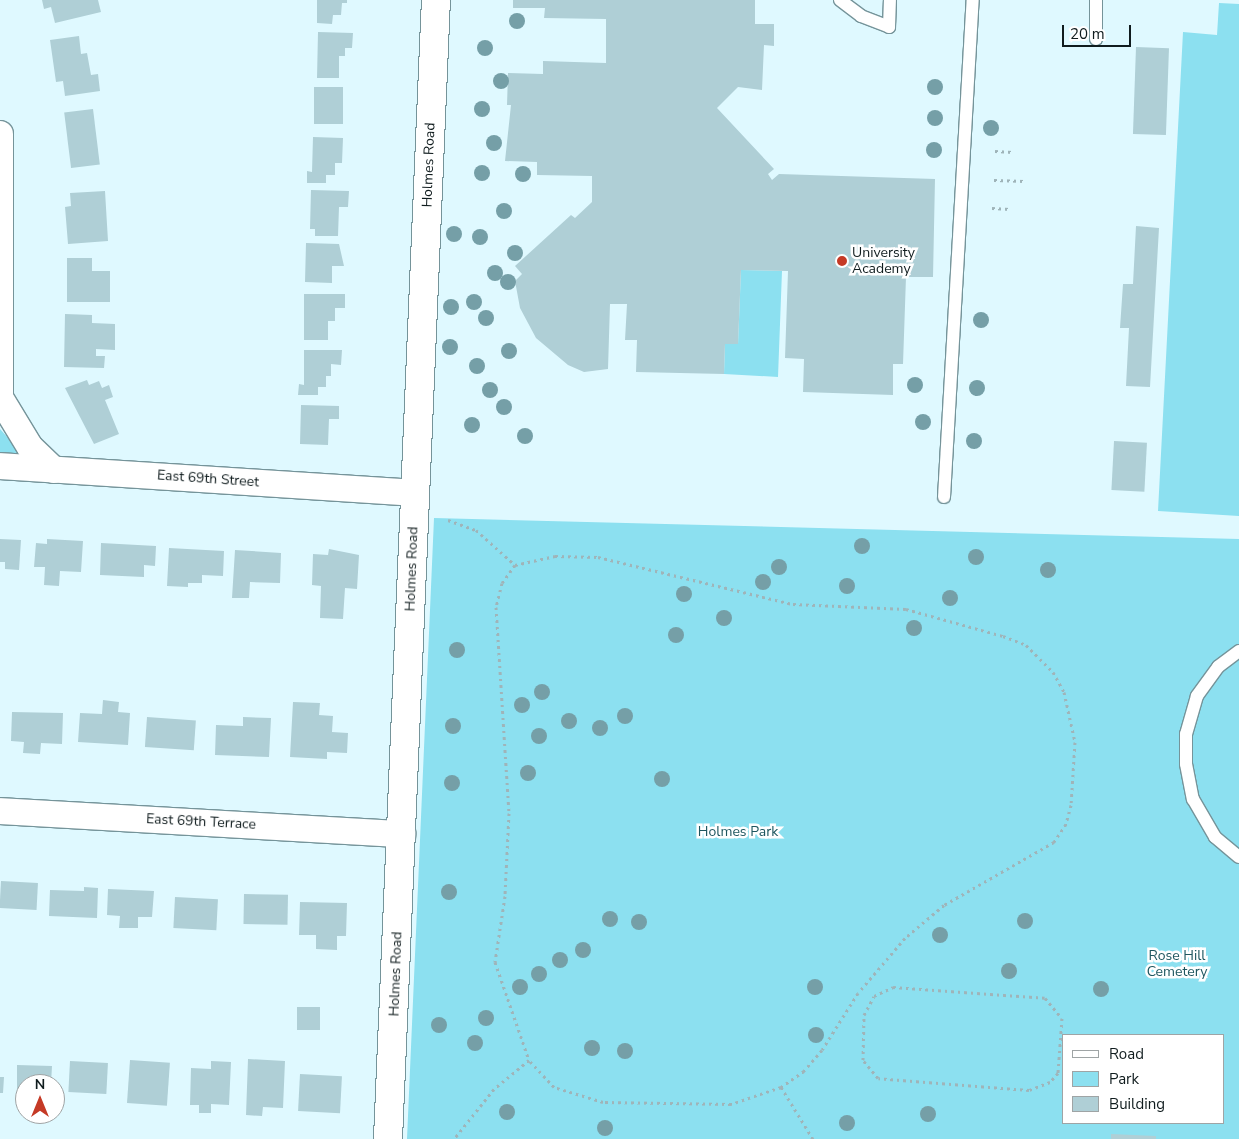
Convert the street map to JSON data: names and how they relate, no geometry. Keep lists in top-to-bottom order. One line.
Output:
{"streets":{"main road":["Holmes Road"],"street":["East 69th Street","East 69th Terrace"]},"crossings":[["Holmes Road","East 69th Street"],["Holmes Road","East 69th Terrace"]],"parks":["Holmes Park","Rose Hill Cemetery"],"places":["University Academy"],"legend":["Road","Park","Building"],"scale_bar":"20 m","north":"top"}
